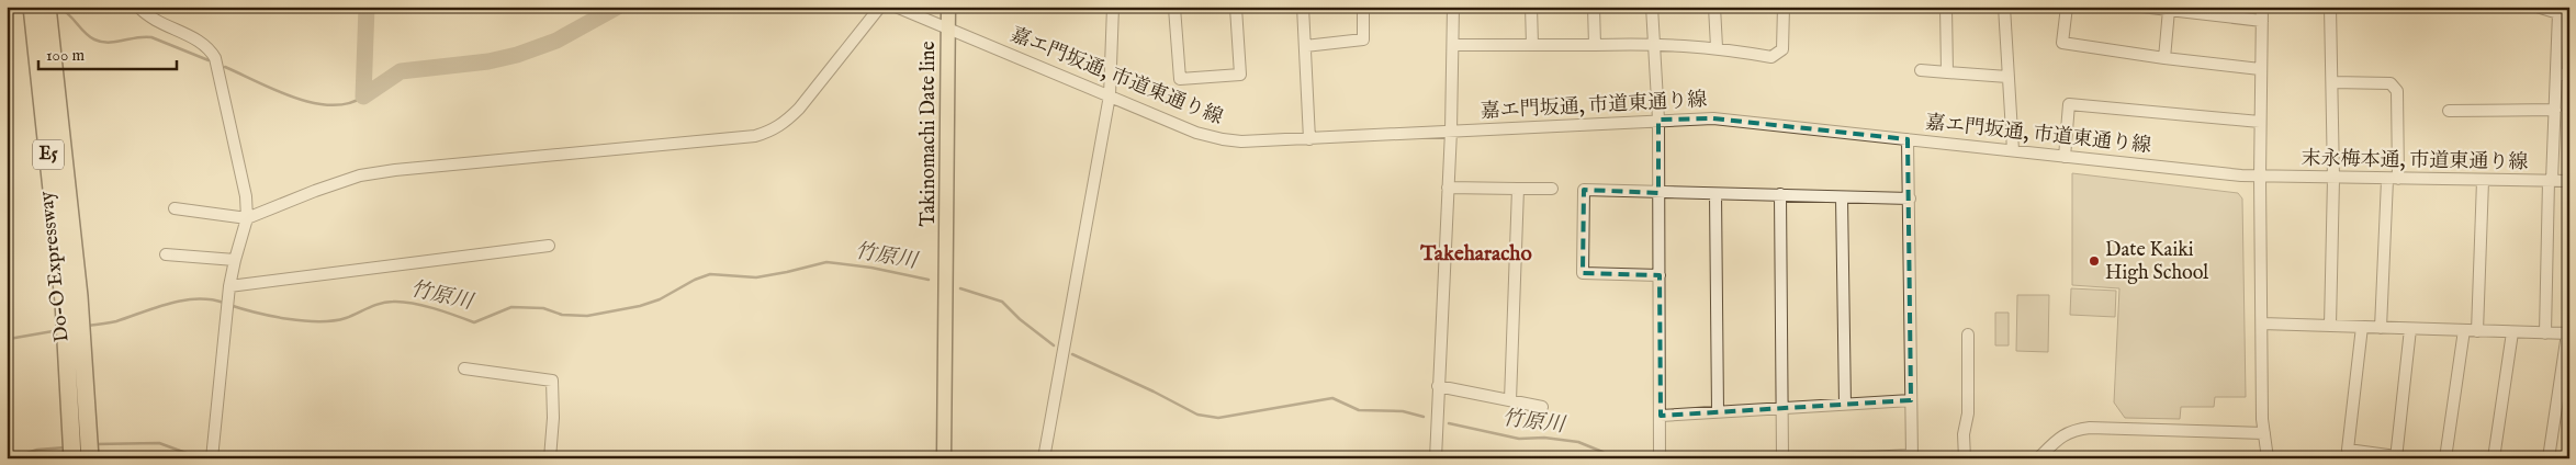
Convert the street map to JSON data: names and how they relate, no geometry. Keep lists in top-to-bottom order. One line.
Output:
{"streets":{"highway":["E5","Do-O Expressway"],"main road":["Takinomachi Date line"],"street":["嘉エ門坂通, 市道東通り線","末永梅本通, 市道東通り線"]},"crossings":[["嘉エ門坂通, 市道東通り線","Takinomachi Date line"],["嘉エ門坂通, 市道東通り線","末永梅本通, 市道東通り線"]],"districts":["Takeharacho"],"water":["竹原川"],"places":["Date Kaiki High School"],"scale_bar":"100 m"}
